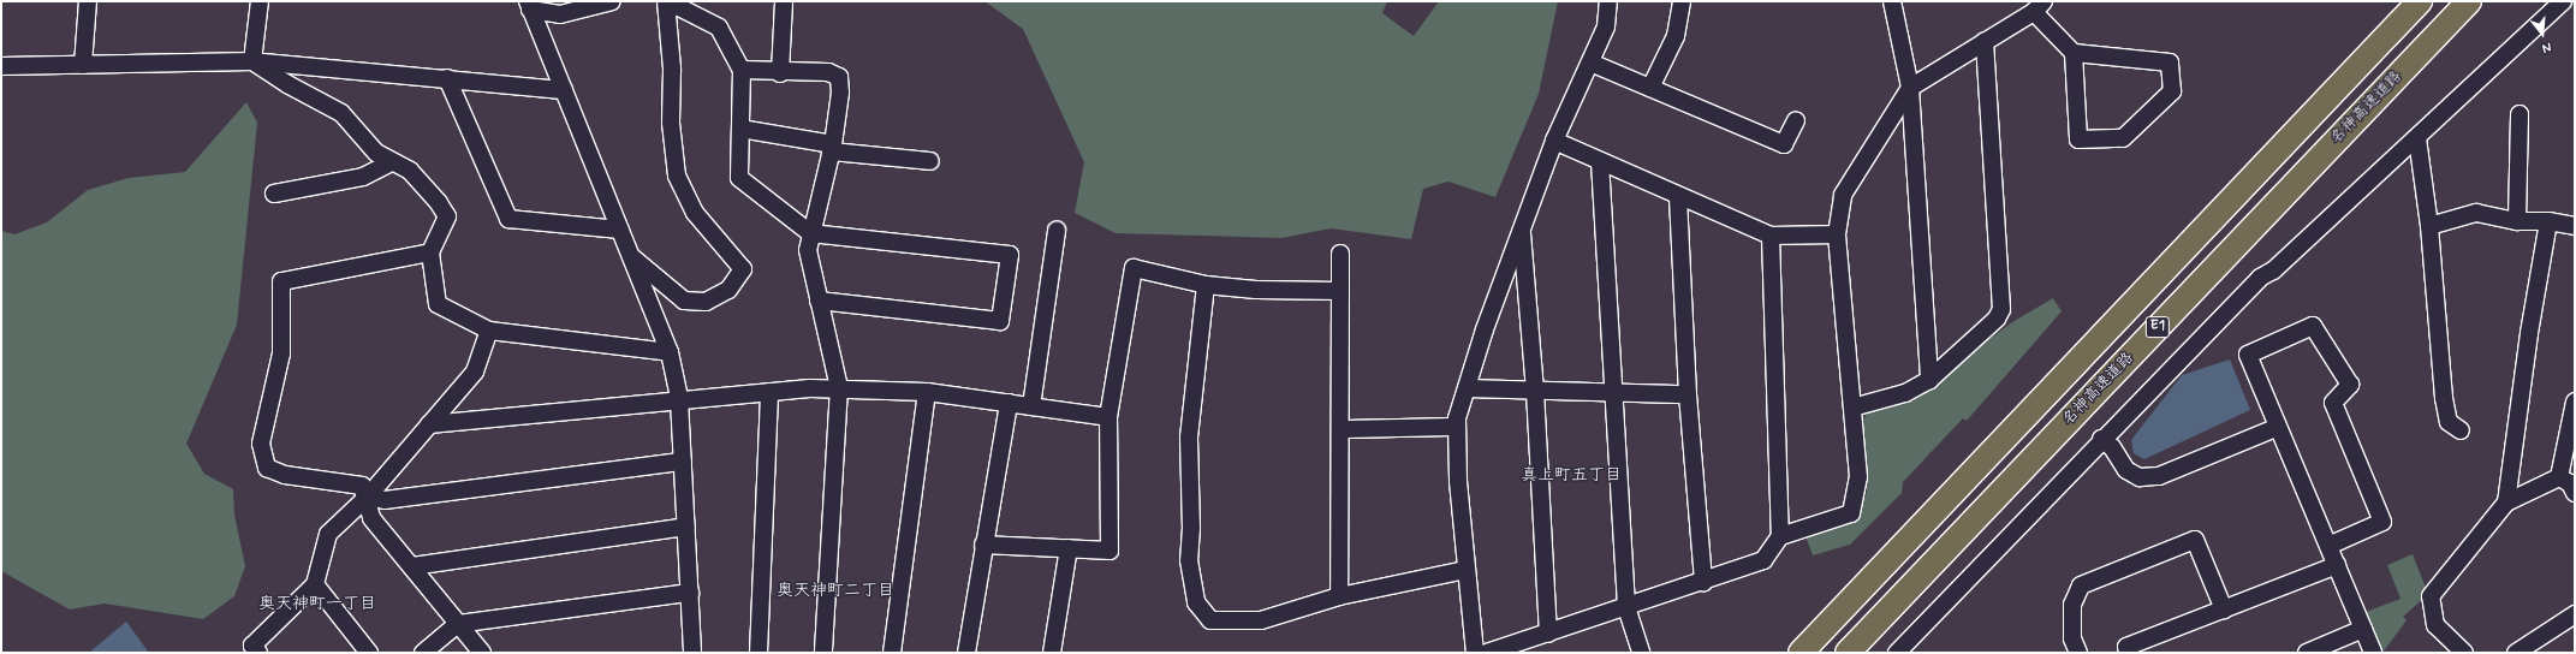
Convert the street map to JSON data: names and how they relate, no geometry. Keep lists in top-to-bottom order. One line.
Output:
{"streets":{"highway":["名神高速道路","E1"]},"districts":["真上町五丁目","奥天神町二丁目","奥天神町一丁目"],"north":"bottom"}
